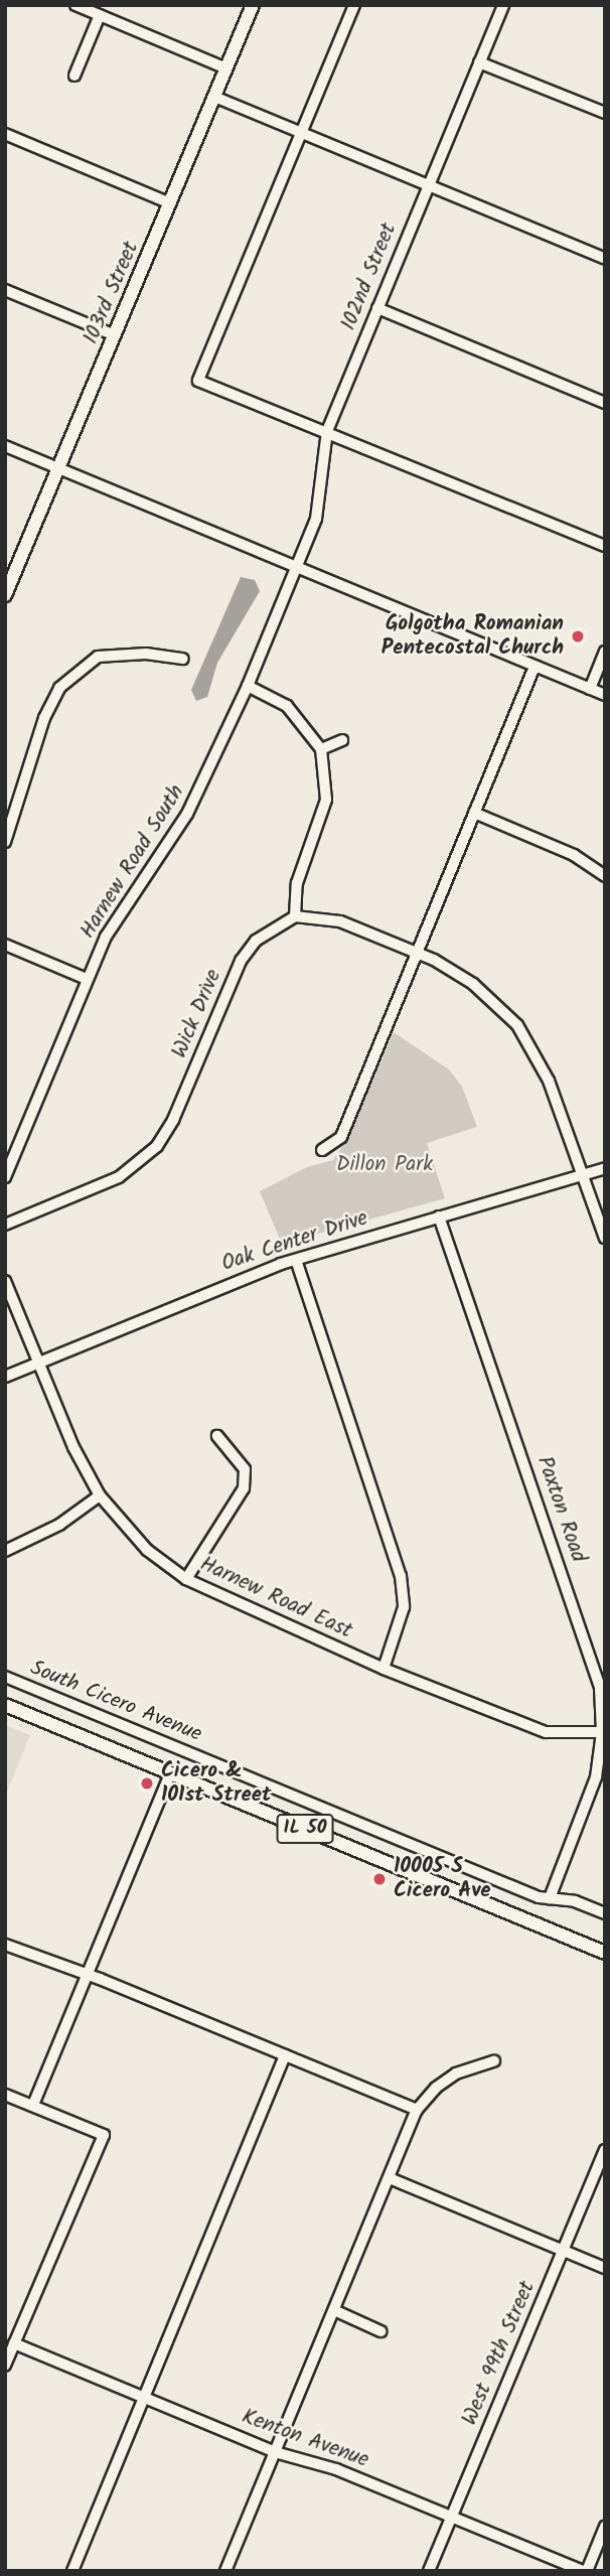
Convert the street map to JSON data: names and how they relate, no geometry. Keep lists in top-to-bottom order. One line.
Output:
{"streets":{"main road":["103rd Street","IL 50"],"street":["102nd Street","Harnew Road South","Wick Drive","Oak Center Drive","Paxton Road","Harnew Road East","South Cicero Avenue","West 99th Street","Kenton Avenue"]},"crossings":[["102nd Street","Harnew Road South"],["Oak Center Drive","Paxton Road"],["Oak Center Drive","Harnew Road East"],["Paxton Road","Harnew Road East"],["Paxton Road","South Cicero Avenue"],["West 99th Street","Kenton Avenue"]],"parks":["Dillon Park"],"places":["Golgotha Romanian Pentecostal Church","Cicero & 101st Street","10005 S Cicero Ave"]}
